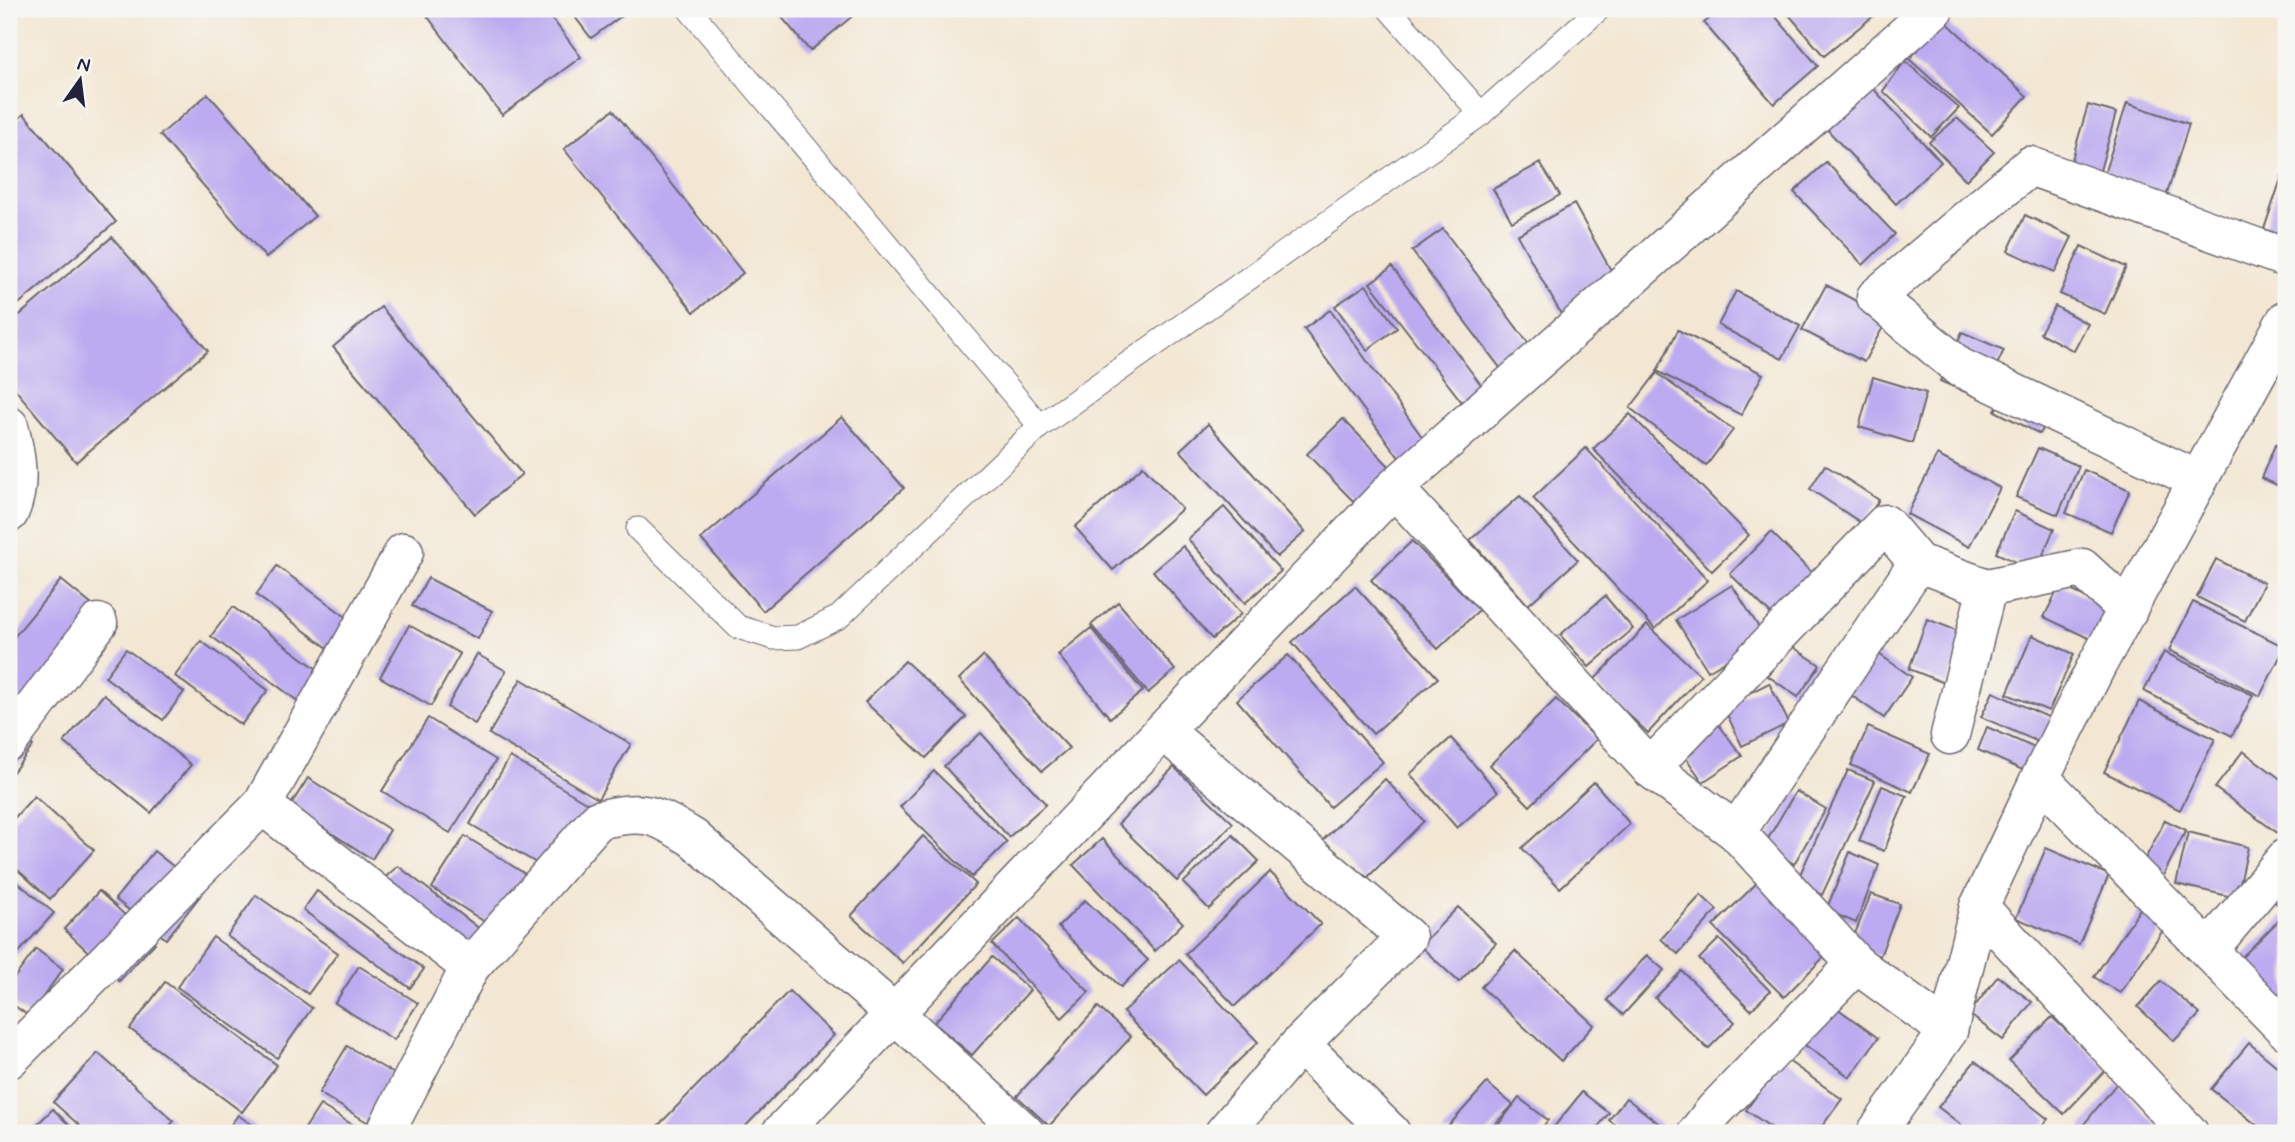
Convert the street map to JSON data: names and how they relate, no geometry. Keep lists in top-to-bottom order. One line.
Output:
{"north":"top"}
